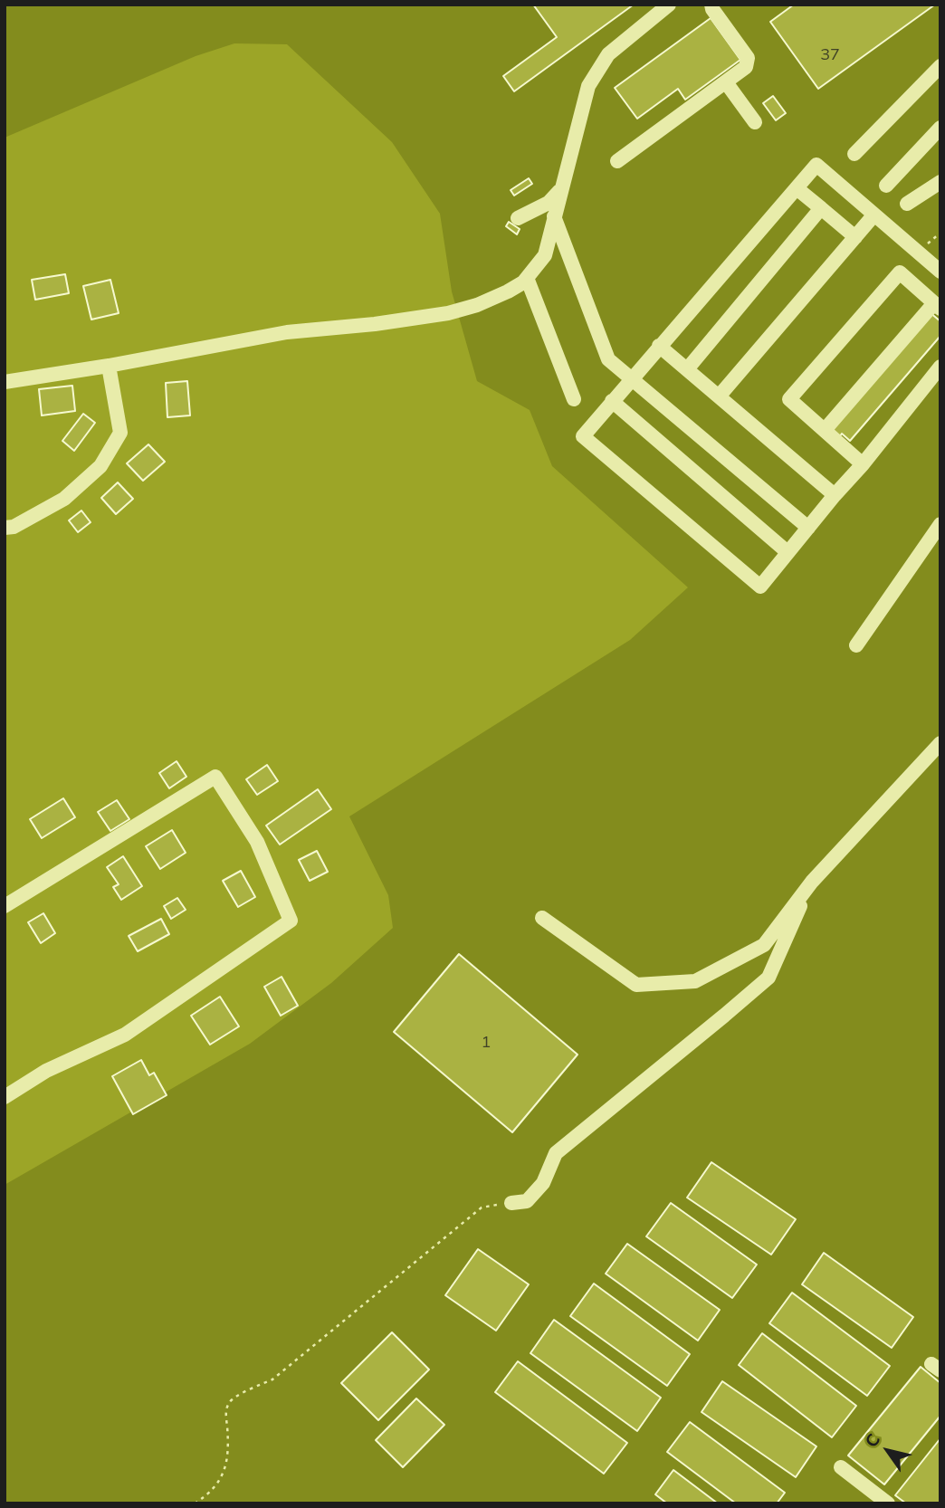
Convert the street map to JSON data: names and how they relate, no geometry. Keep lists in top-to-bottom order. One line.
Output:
{"house_numbers":["37","1"],"north":"top left"}
